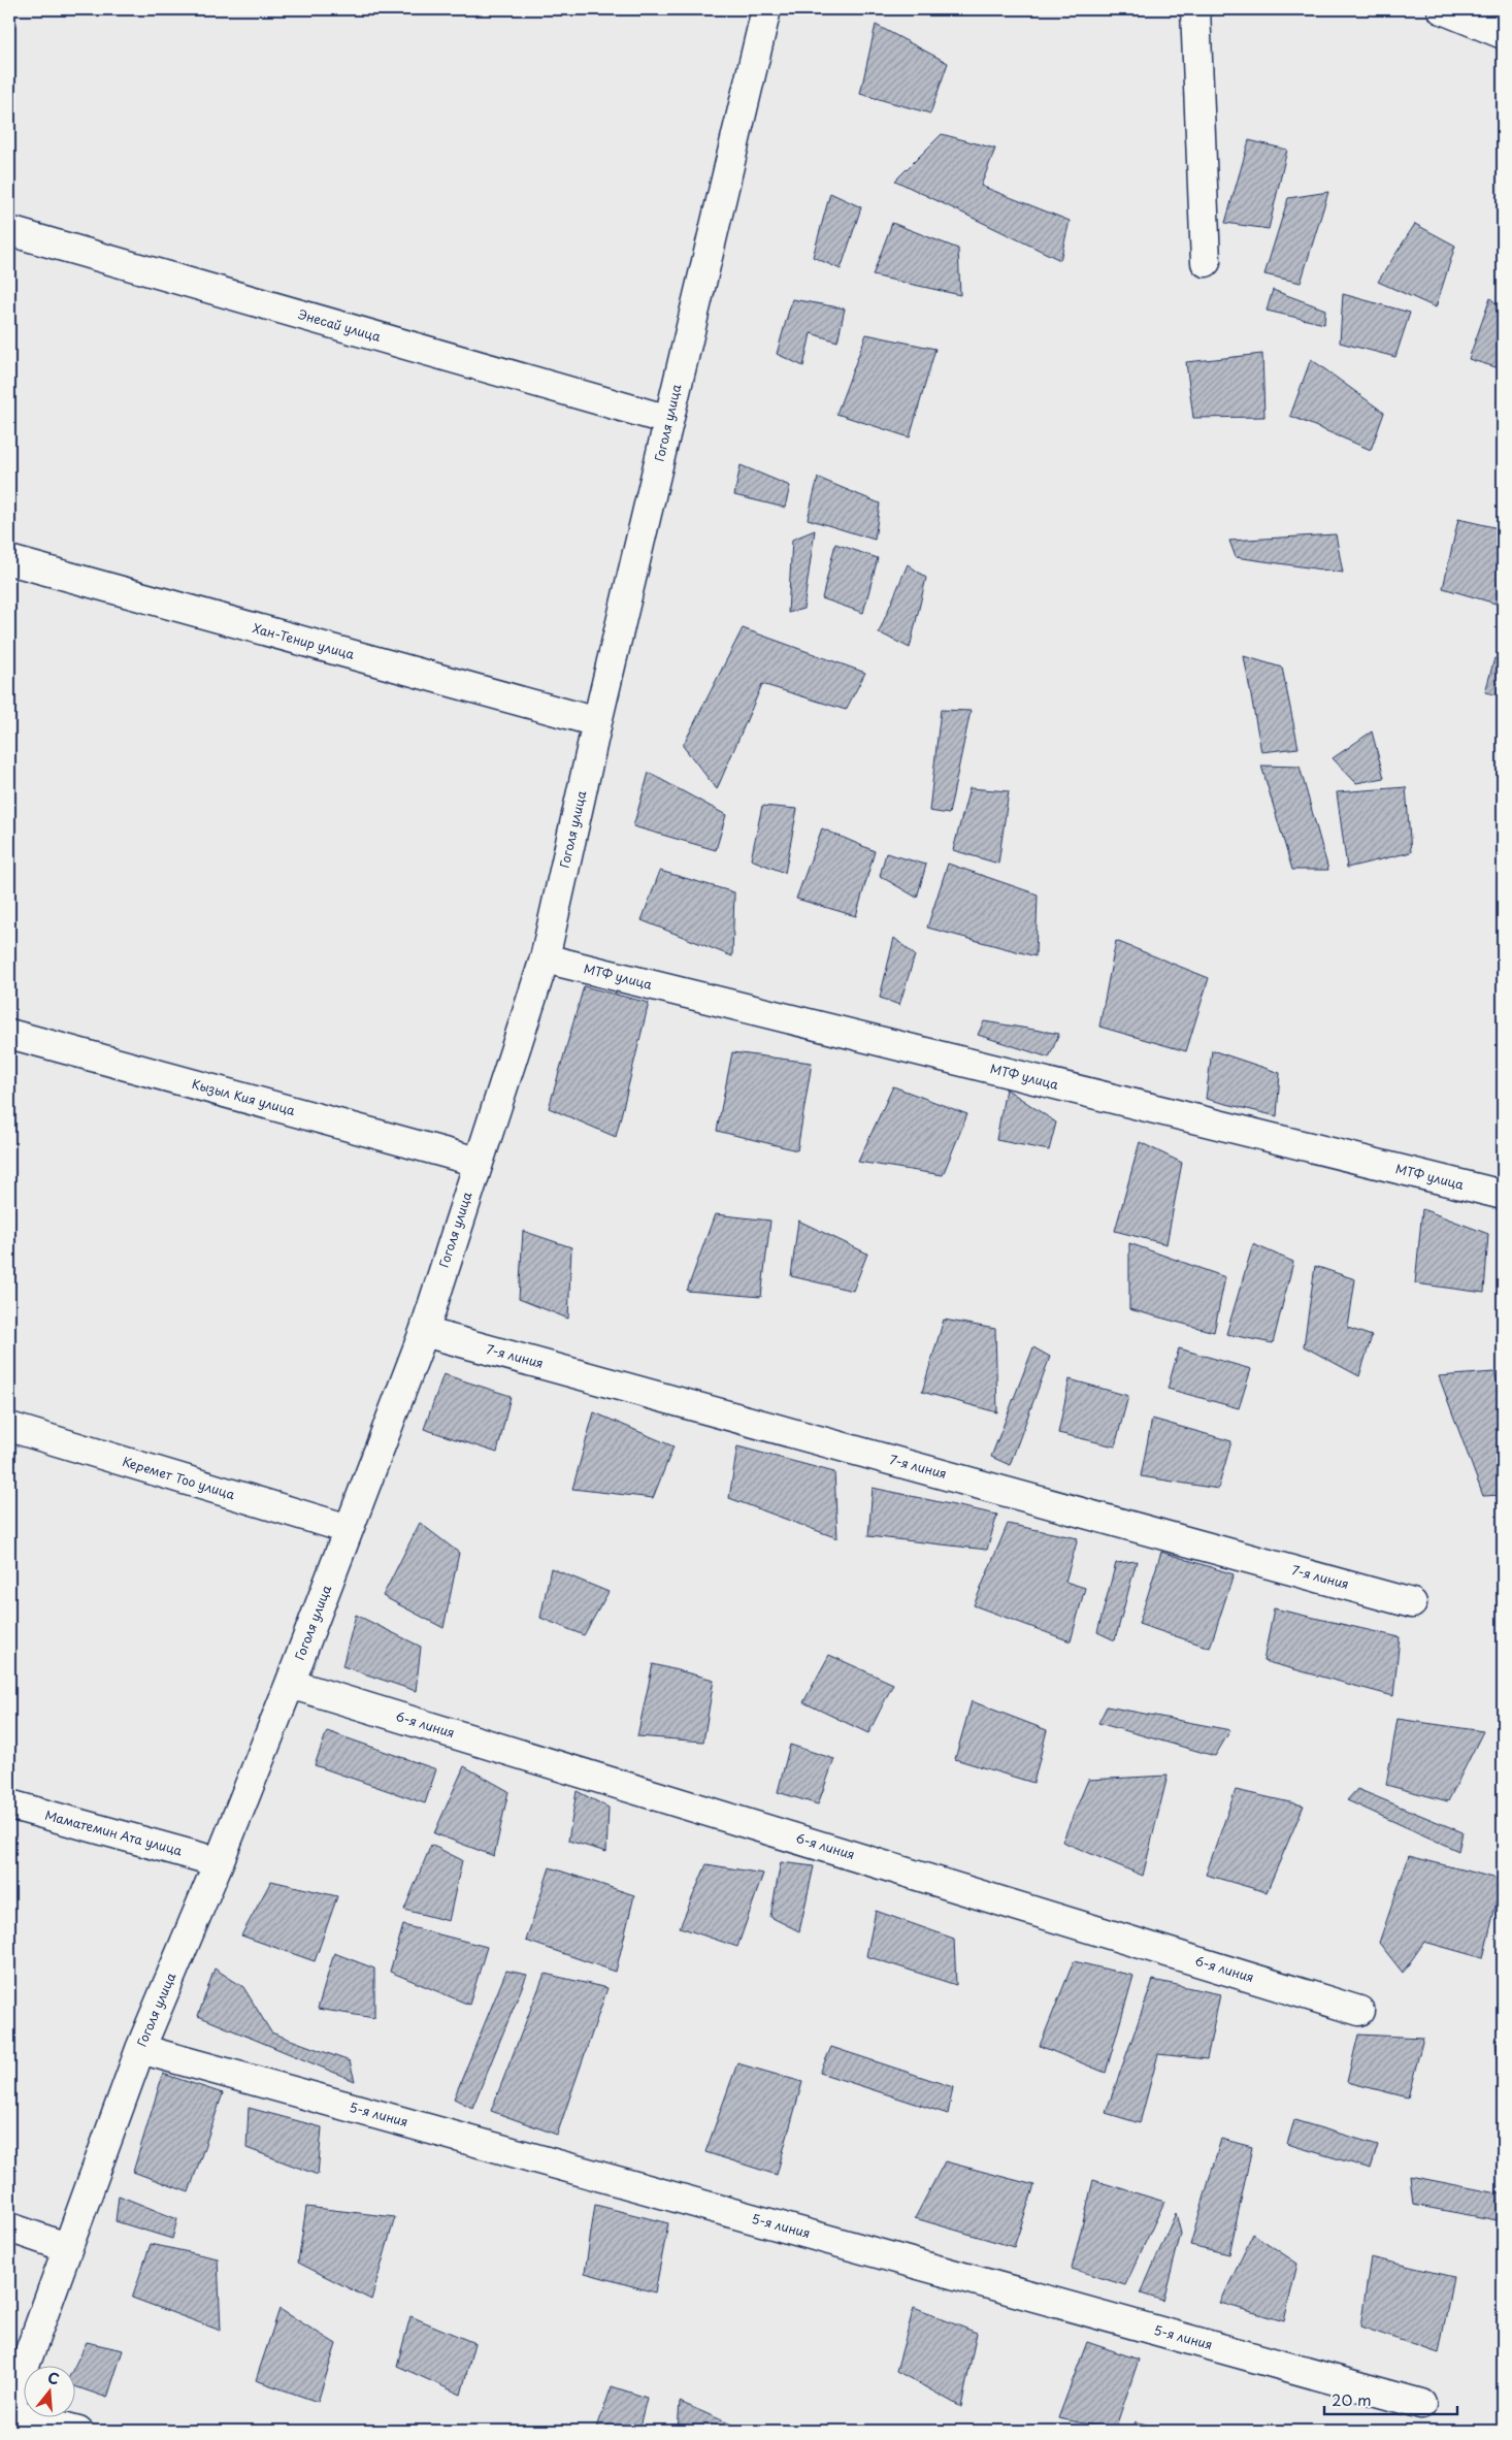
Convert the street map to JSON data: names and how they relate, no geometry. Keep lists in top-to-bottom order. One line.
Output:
{"streets":{"street":["Энесай улица","Гоголя улица","Хан-Тенир улица","МТФ улица","Кызыл Кия улица","7-я линия","Керемет Тоо улица","6-я линия","Маматемин Ата улица","5-я линия"]},"crossings":[["Энесай улица","Гоголя улица"],["Гоголя улица","Хан-Тенир улица"],["Гоголя улица","МТФ улица"],["Гоголя улица","Кызыл Кия улица"],["Гоголя улица","7-я линия"],["Гоголя улица","Керемет Тоо улица"],["Гоголя улица","6-я линия"],["Гоголя улица","Маматемин Ата улица"],["Гоголя улица","5-я линия"]],"scale_bar":"20 m","north":"top"}
